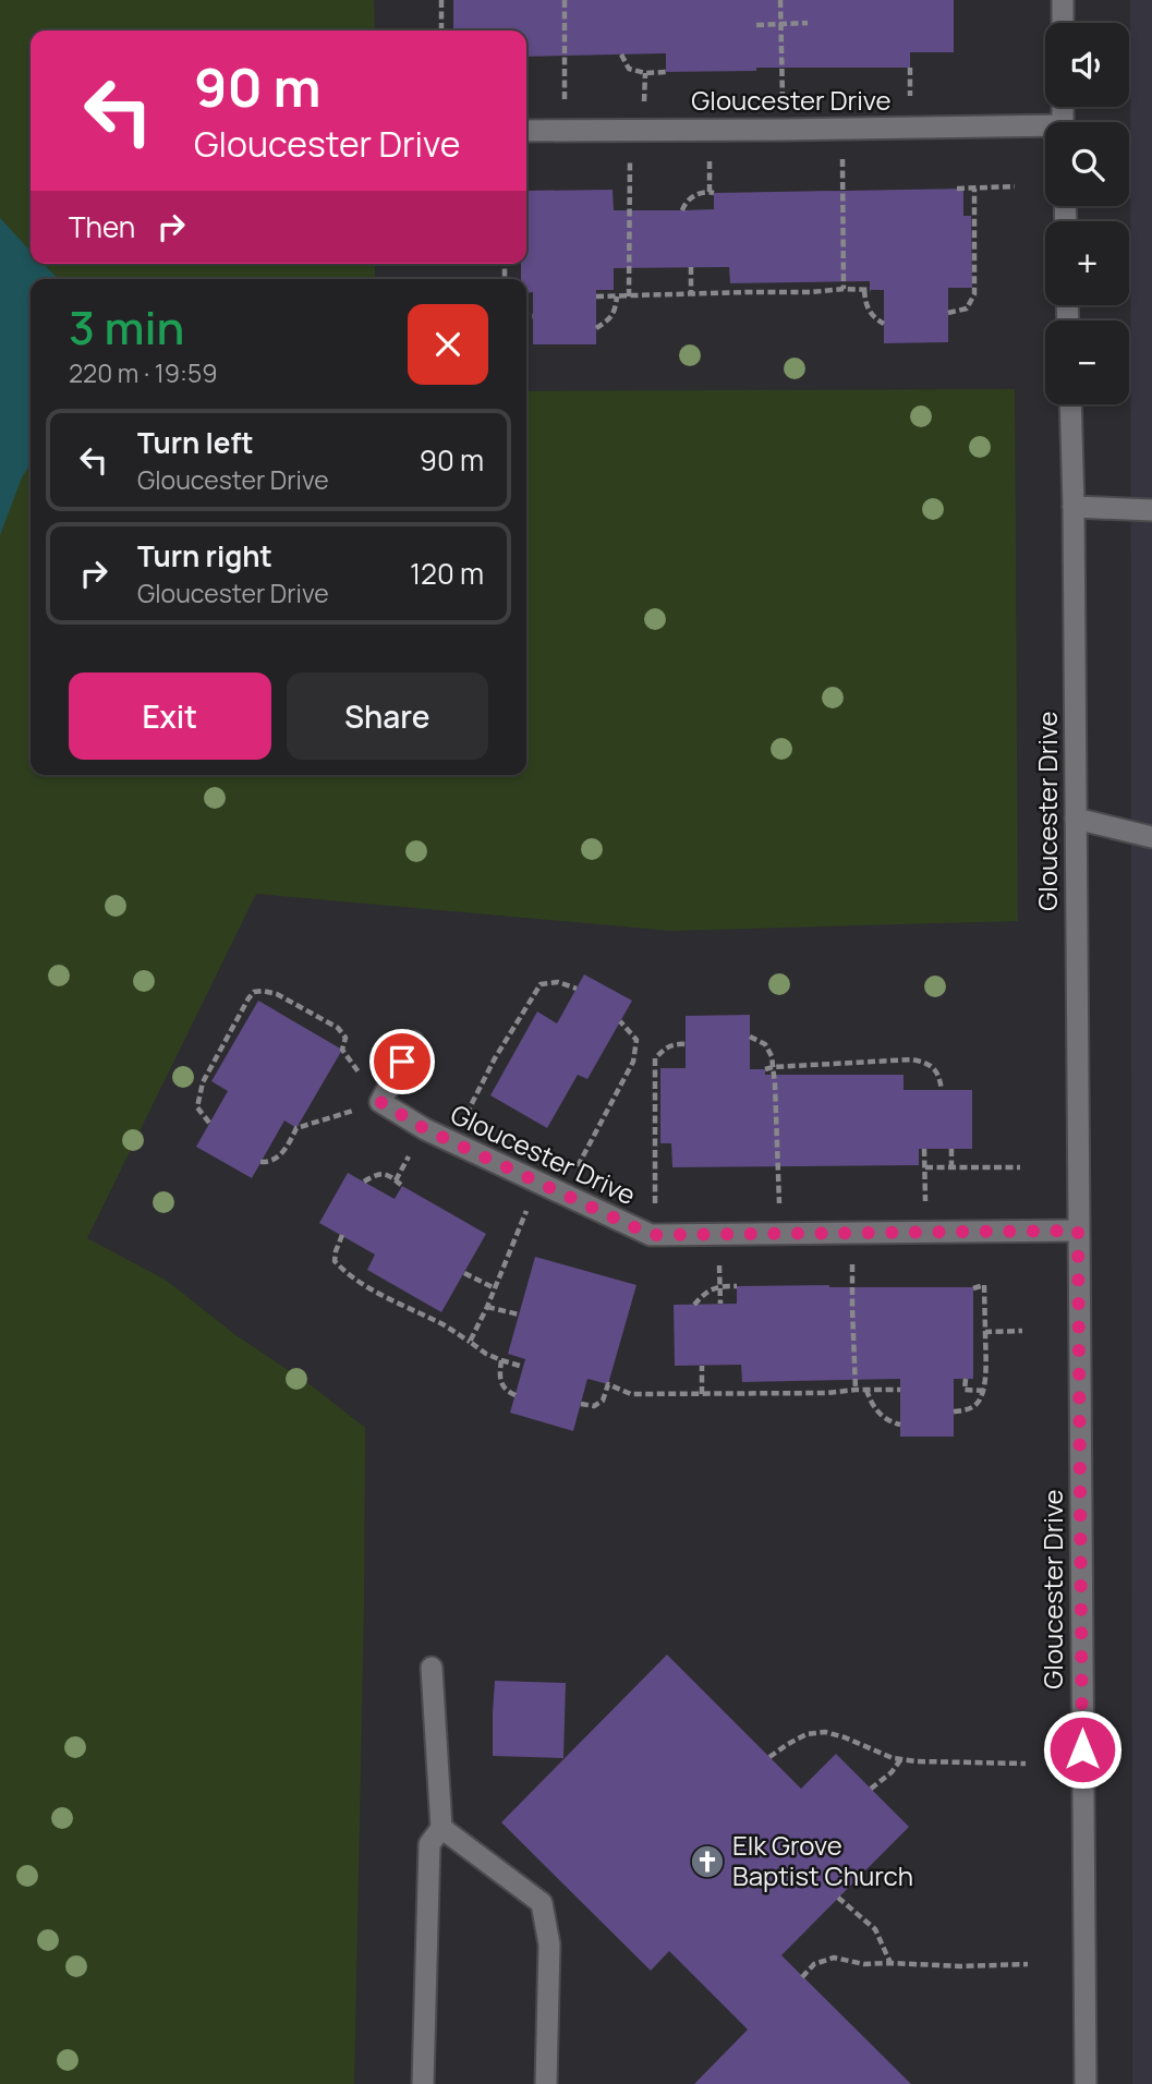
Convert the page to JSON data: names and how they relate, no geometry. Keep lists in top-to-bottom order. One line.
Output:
{"streets":{"street":["Gloucester Drive"]},"places":{"church":["Elk Grove Baptist Church"]},"page":{"map_buttons":["+","−"],"turn":["90 m","Gloucester Drive"],"then":"Then","heading":["3 min","220 m · 19:59"],"list":[{"name":"Turn left","note":"Gloucester Drive","value":"90 m"},{"name":"Turn right","note":"Gloucester Drive","value":"120 m"}],"buttons":["Exit","Share"]}}
